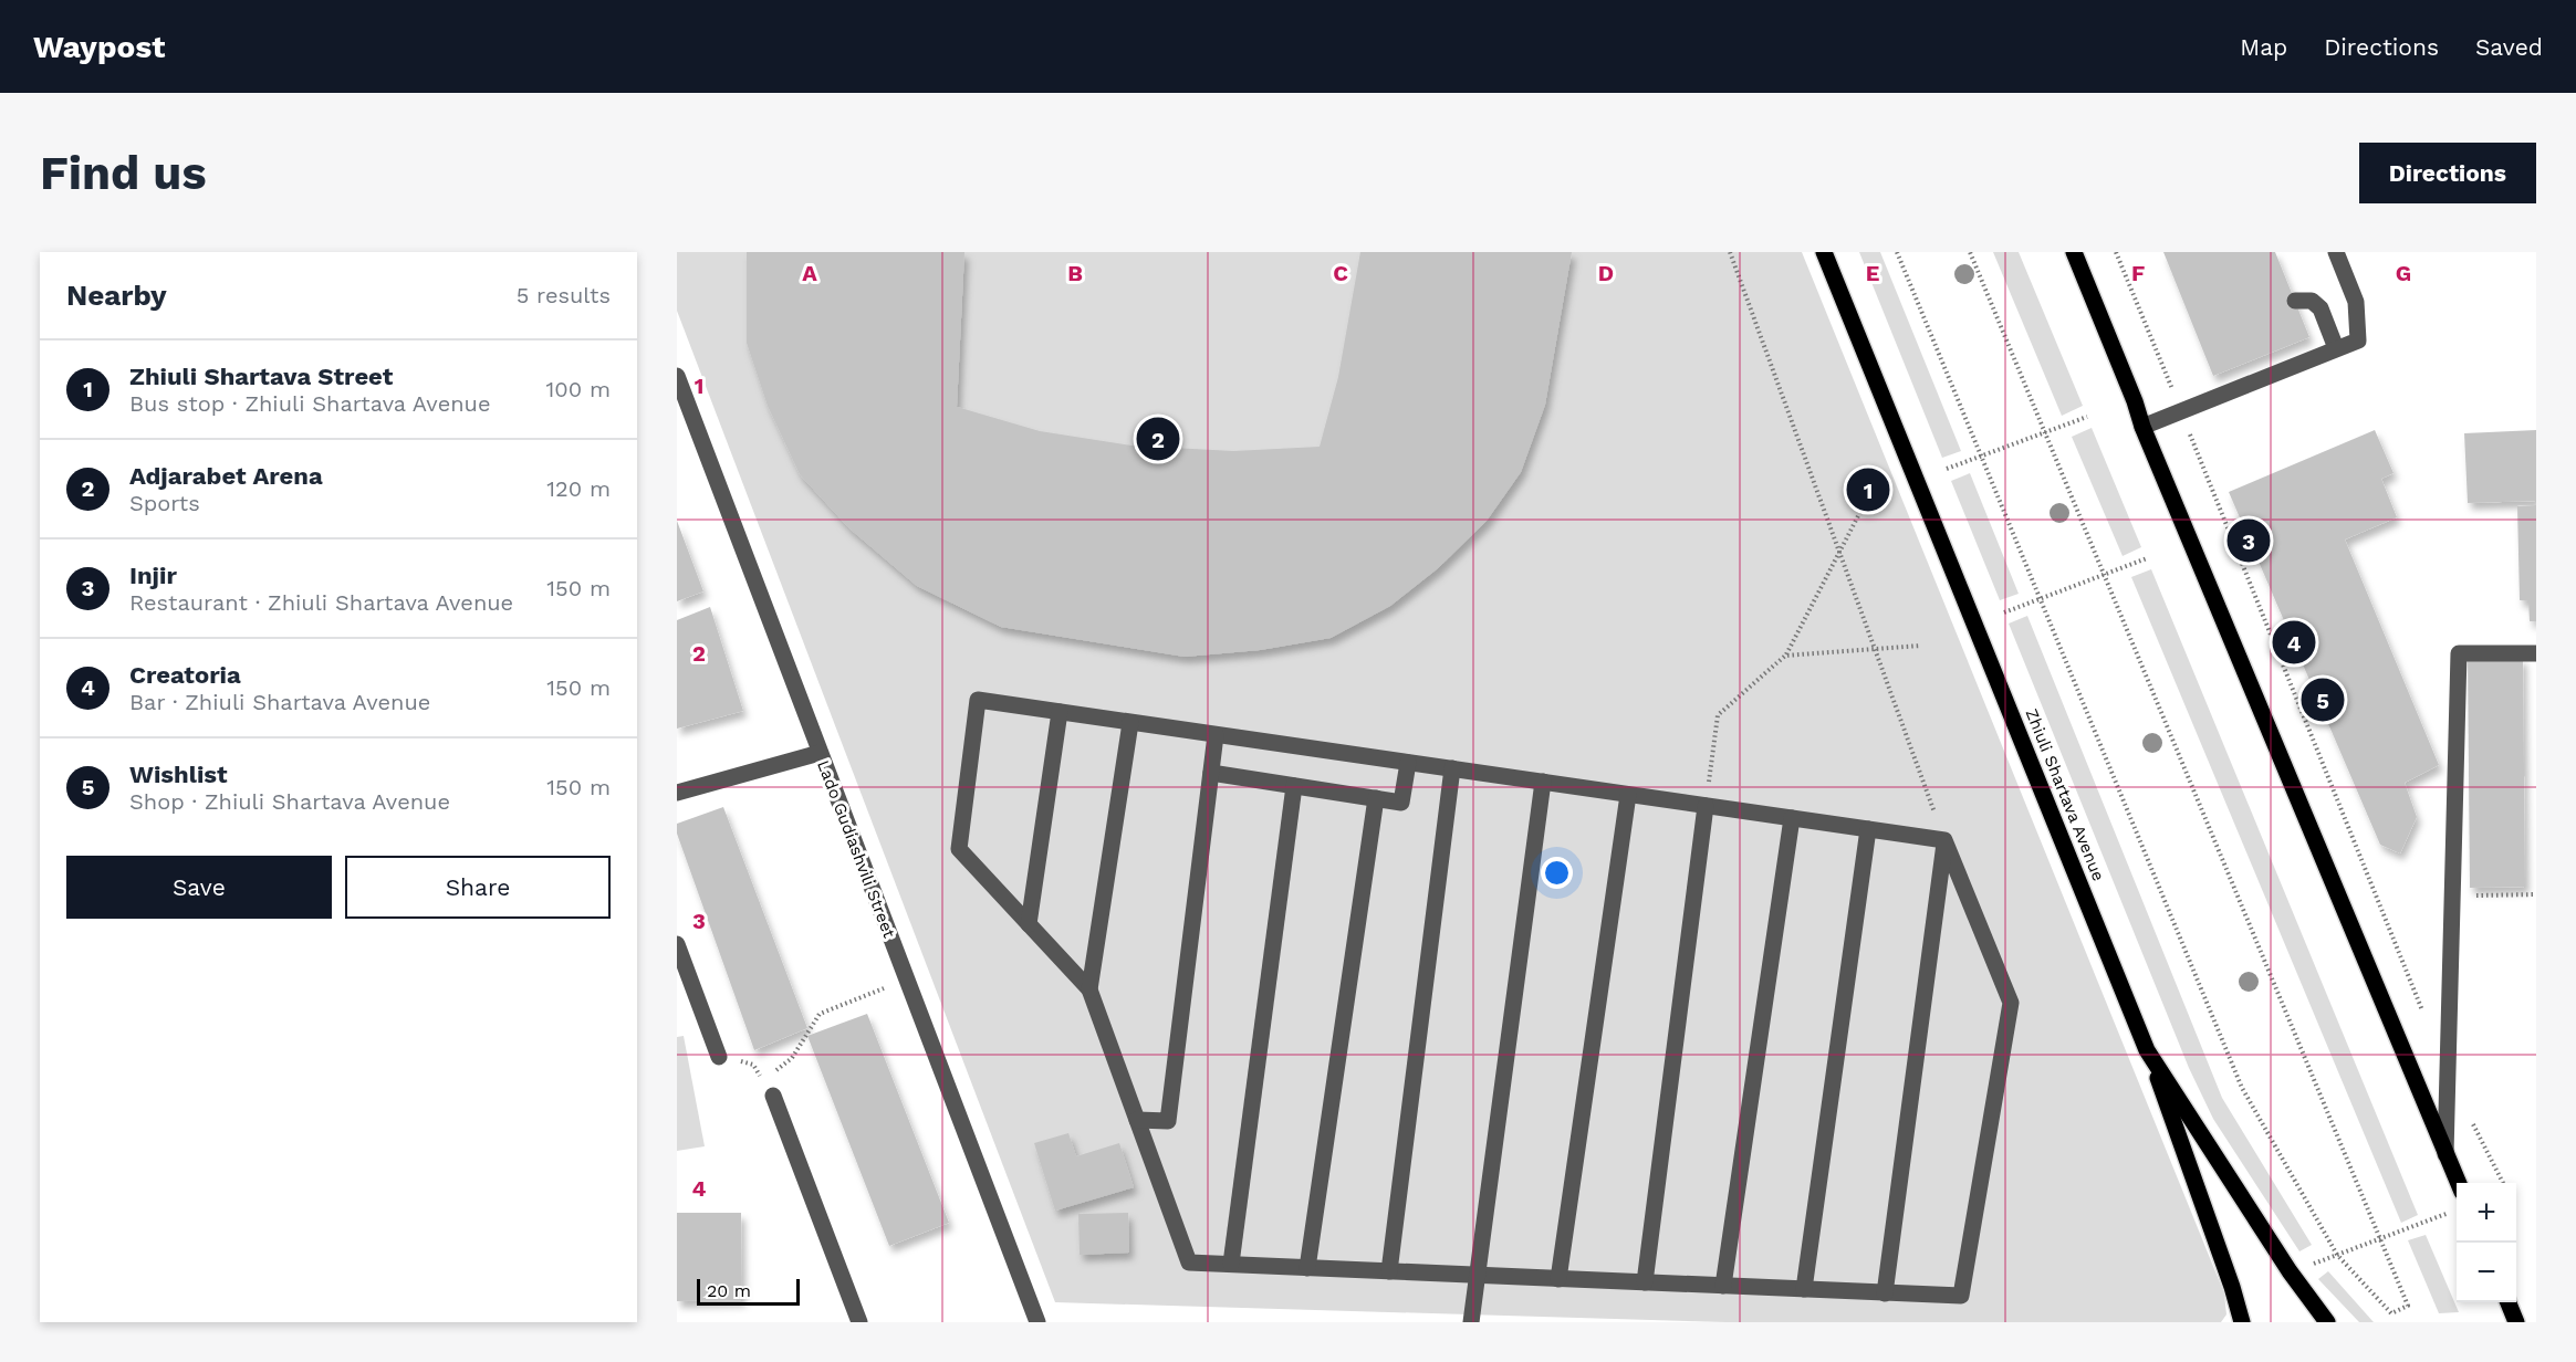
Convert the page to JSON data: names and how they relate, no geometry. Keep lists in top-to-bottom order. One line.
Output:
{"streets":{"main road":["Zhiuli Shartava Avenue"],"street":["Lado Gudiashvili Street"]},"scale_bar":"20 m","page":{"header":"Waypost","nav":["Map","Directions","Saved"],"buttons":["Directions",["Save","Share"]],"title":"Find us","heading":["Nearby","5 results"],"list":[{"mark":"1","name":"Zhiuli Shartava Street","note":"Bus stop · Zhiuli Shartava Avenue","value":"100 m"},{"mark":"2","name":"Adjarabet Arena","note":"Sports","value":"120 m"},{"mark":"3","name":"Injir","note":"Restaurant · Zhiuli Shartava Avenue","value":"150 m"},{"mark":"4","name":"Creatoria","note":"Bar · Zhiuli Shartava Avenue","value":"150 m"},{"mark":"5","name":"Wishlist","note":"Shop · Zhiuli Shartava Avenue","value":"150 m"}],"pins":["2","1","3","4","5"],"map_buttons":["+","−"],"scale":"20 m"},"grid":{"columns":["A","B","C","D","E","F","G"],"rows":["1","2","3","4"]}}
